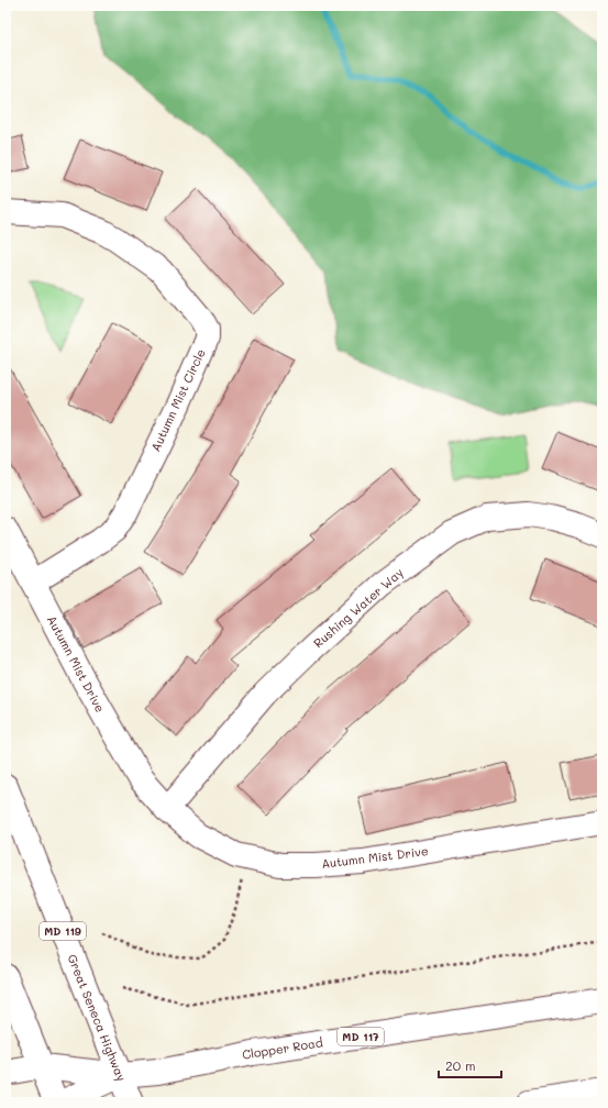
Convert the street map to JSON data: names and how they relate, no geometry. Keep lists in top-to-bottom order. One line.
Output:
{"streets":{"street":["Autumn Mist Circle","Rushing Water Way","Autumn Mist Drive","MD 119","Great Seneca Highway","MD 117","Clopper Road"]},"crossings":[["Autumn Mist Circle","Autumn Mist Drive"],["Rushing Water Way","Autumn Mist Drive"],["Great Seneca Highway","Clopper Road"]],"scale_bar":"20 m"}
